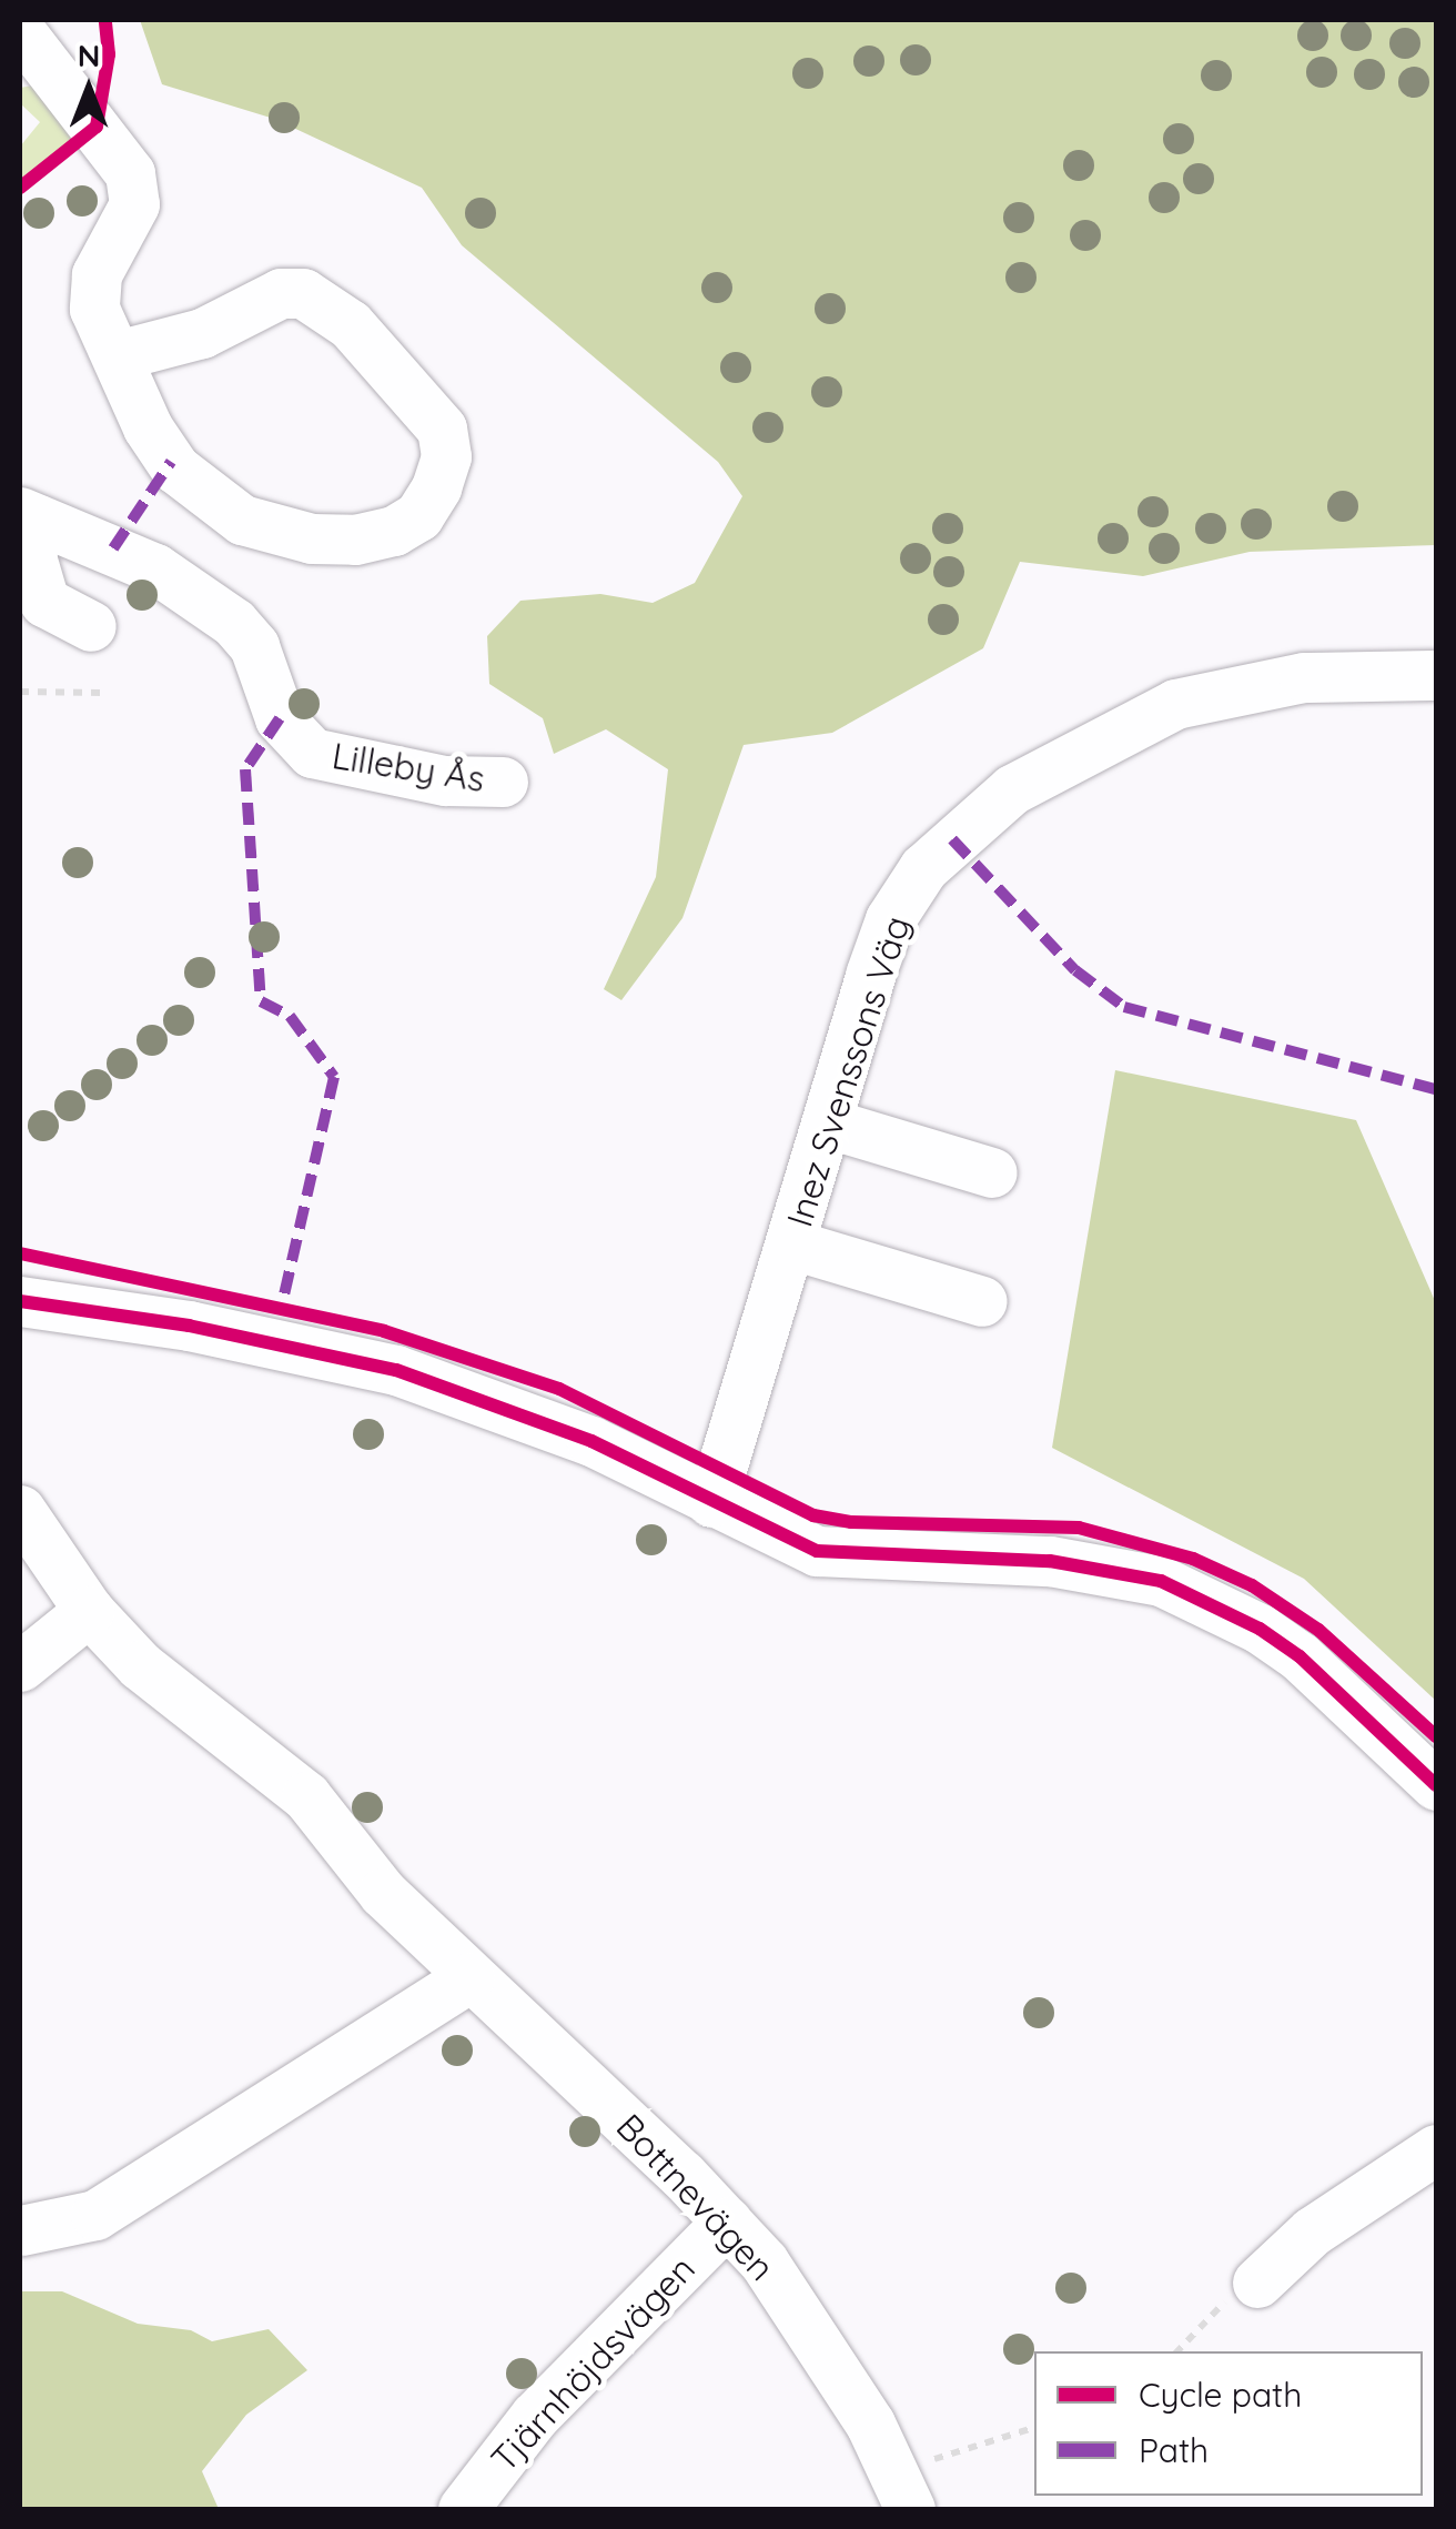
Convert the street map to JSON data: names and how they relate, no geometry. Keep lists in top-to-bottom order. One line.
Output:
{"streets":{"street":["Lilleby Ås","Inez Svenssons Väg","Bottnevägen","Tjärnhöjdsvägen"]},"crossings":[["Bottnevägen","Tjärnhöjdsvägen"]],"legend":["Cycle path","Path"],"north":"top"}
